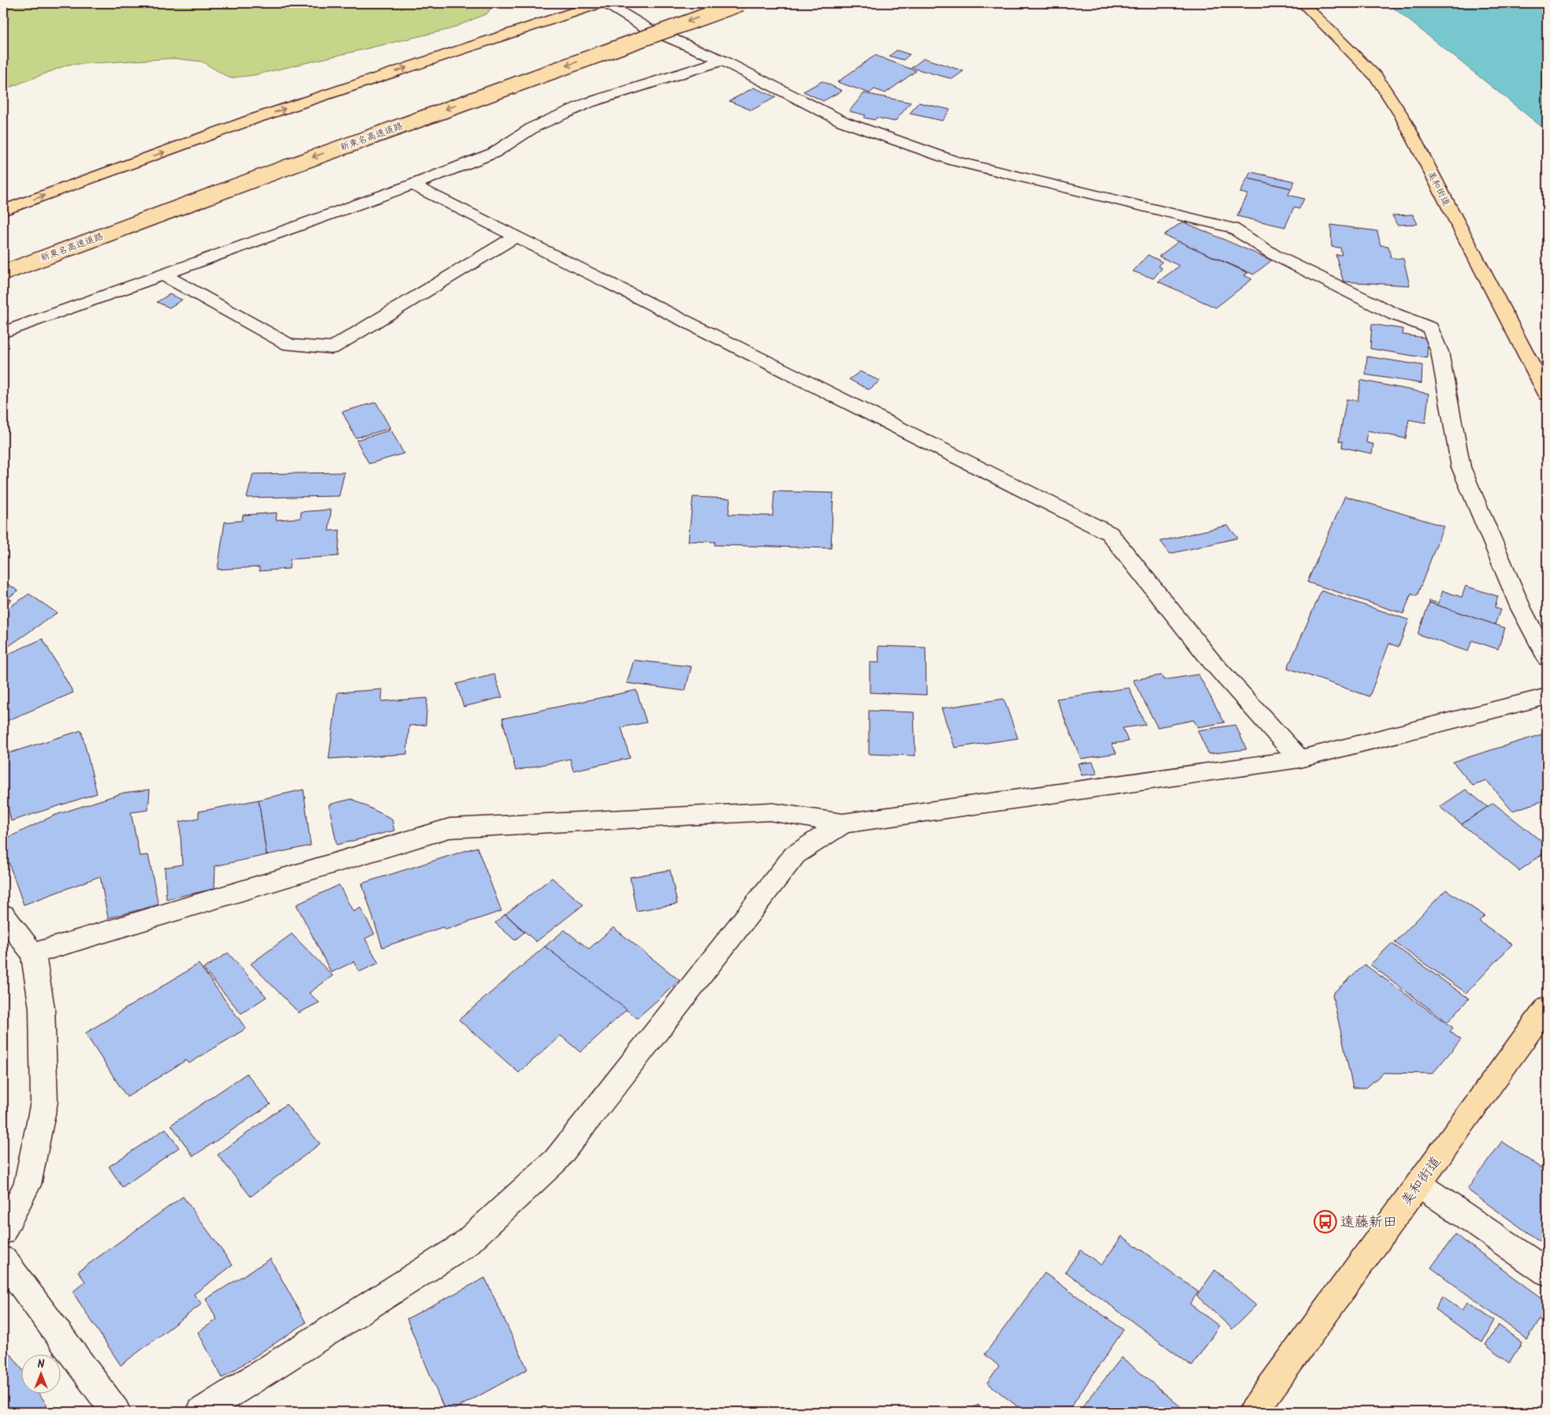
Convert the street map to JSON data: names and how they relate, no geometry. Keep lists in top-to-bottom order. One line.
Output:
{"streets":{"main road":["新東名高速道路","美和街道"]},"places":{"bus stop":["遠藤新田"]},"north":"top"}
